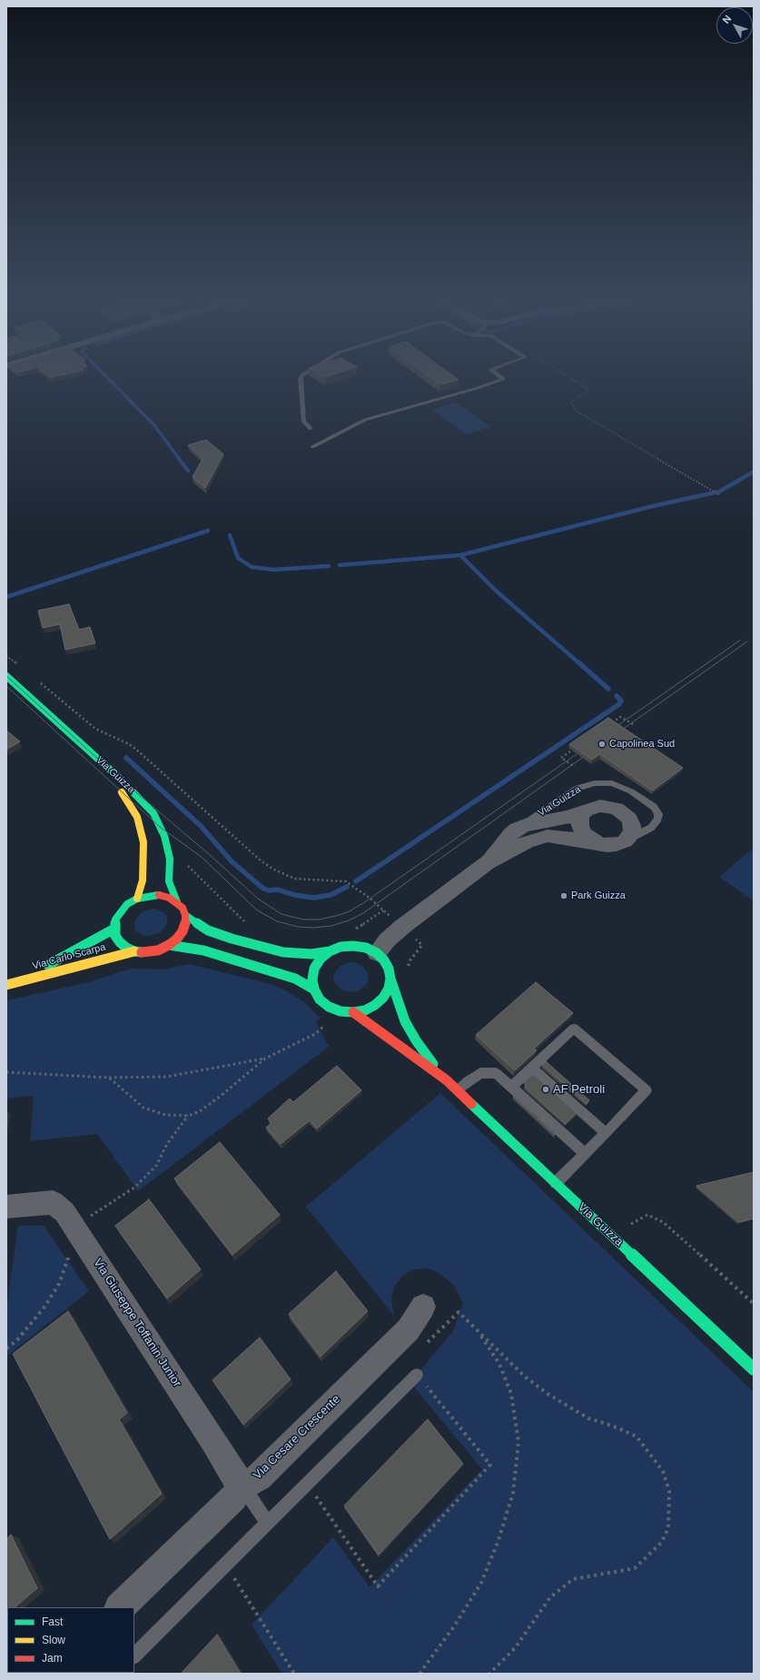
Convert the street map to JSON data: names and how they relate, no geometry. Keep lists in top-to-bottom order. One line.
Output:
{"streets":{"main road":["Via Guizza","Via Carlo Scarpa"],"street":["Via Giuseppe Toffanin Junior","Via Cesare Crescente"]},"crossings":[["Via Guizza","Via Carlo Scarpa"],["Via Giuseppe Toffanin Junior","Via Cesare Crescente"]],"places":["Capolinea Sud","Park Guizza","AF Petroli"],"legend":["Fast","Slow","Jam"],"north":"top left"}
